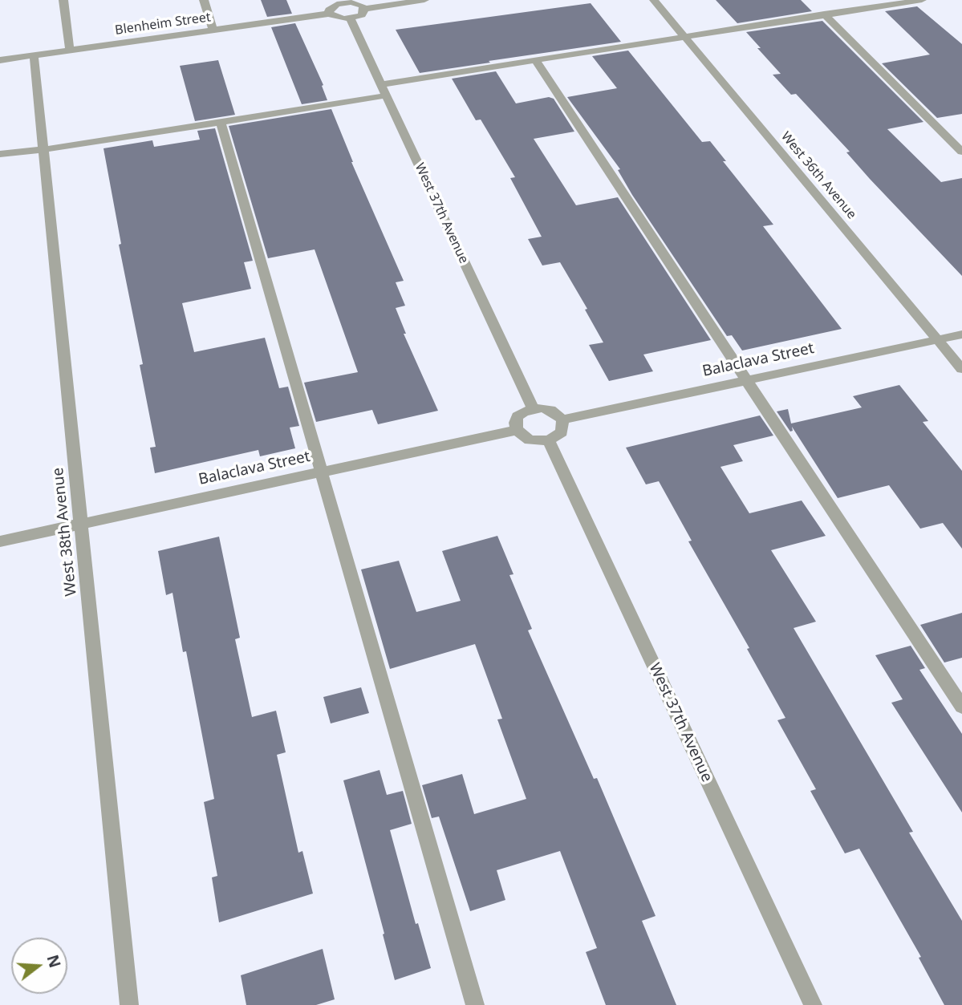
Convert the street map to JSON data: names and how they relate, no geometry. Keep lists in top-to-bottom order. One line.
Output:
{"streets":{"street":["Blenheim Street","West 36th Avenue","West 37th Avenue","Balaclava Street","West 38th Avenue"]},"crossings":[["Blenheim Street","West 38th Avenue"],["West 36th Avenue","Balaclava Street"],["West 37th Avenue","Balaclava Street"],["Balaclava Street","West 38th Avenue"]],"north":"right"}
